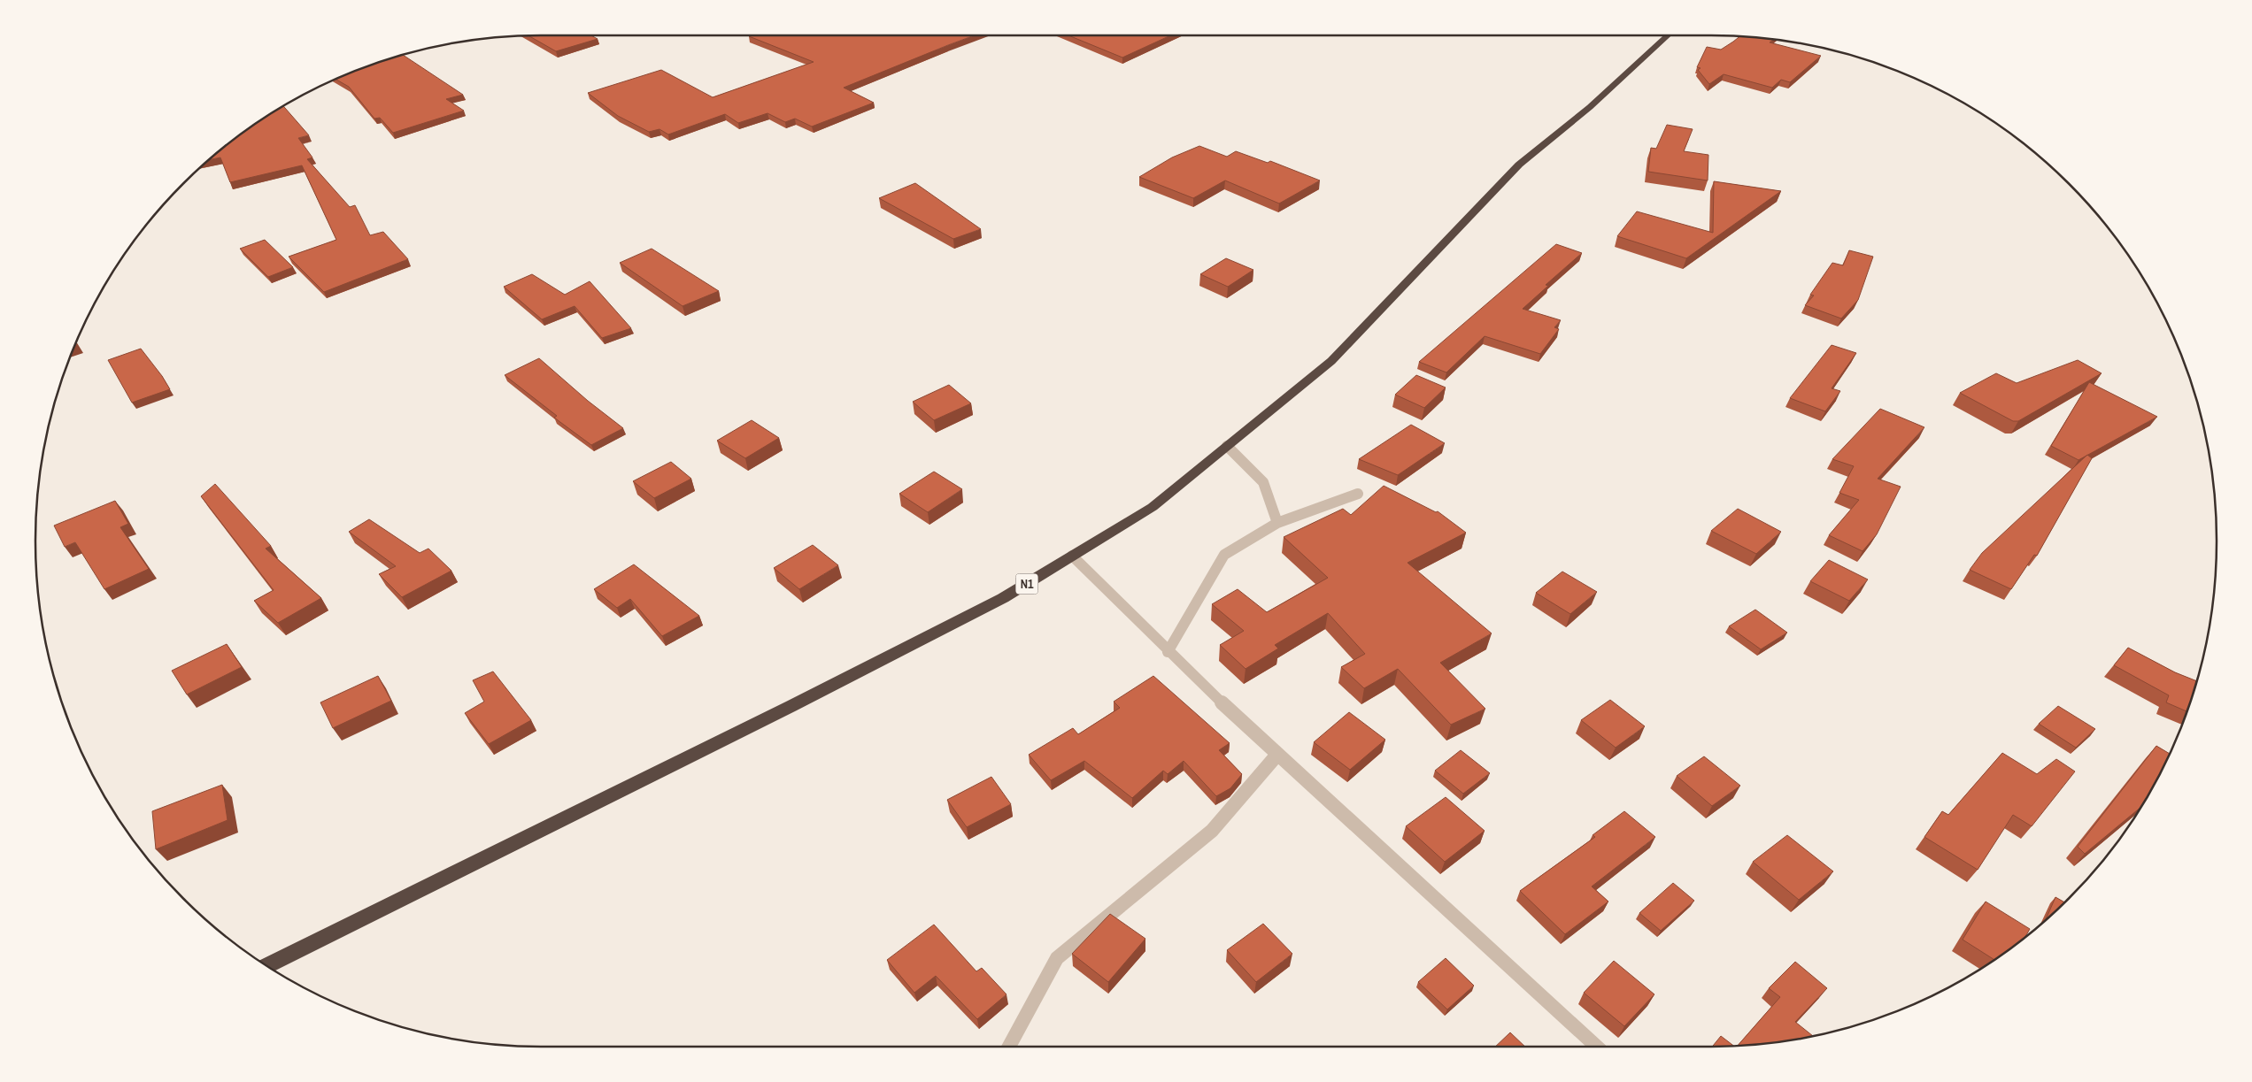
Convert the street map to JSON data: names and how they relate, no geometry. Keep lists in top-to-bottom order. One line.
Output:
{"streets":{"highway":["N1"]}}
